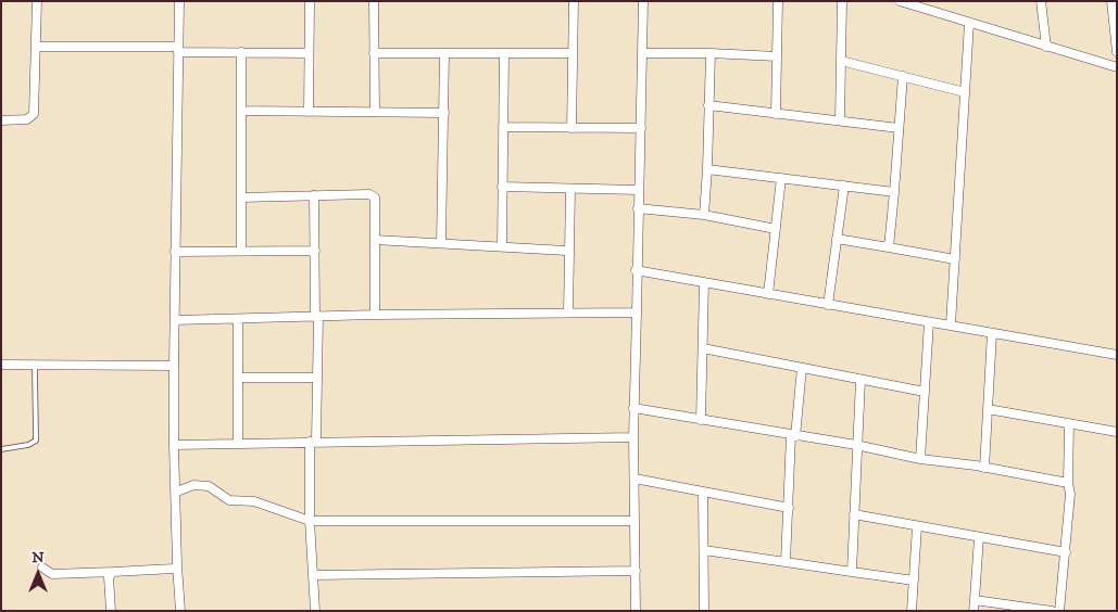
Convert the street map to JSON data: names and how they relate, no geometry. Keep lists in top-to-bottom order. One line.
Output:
{"north":"top"}
